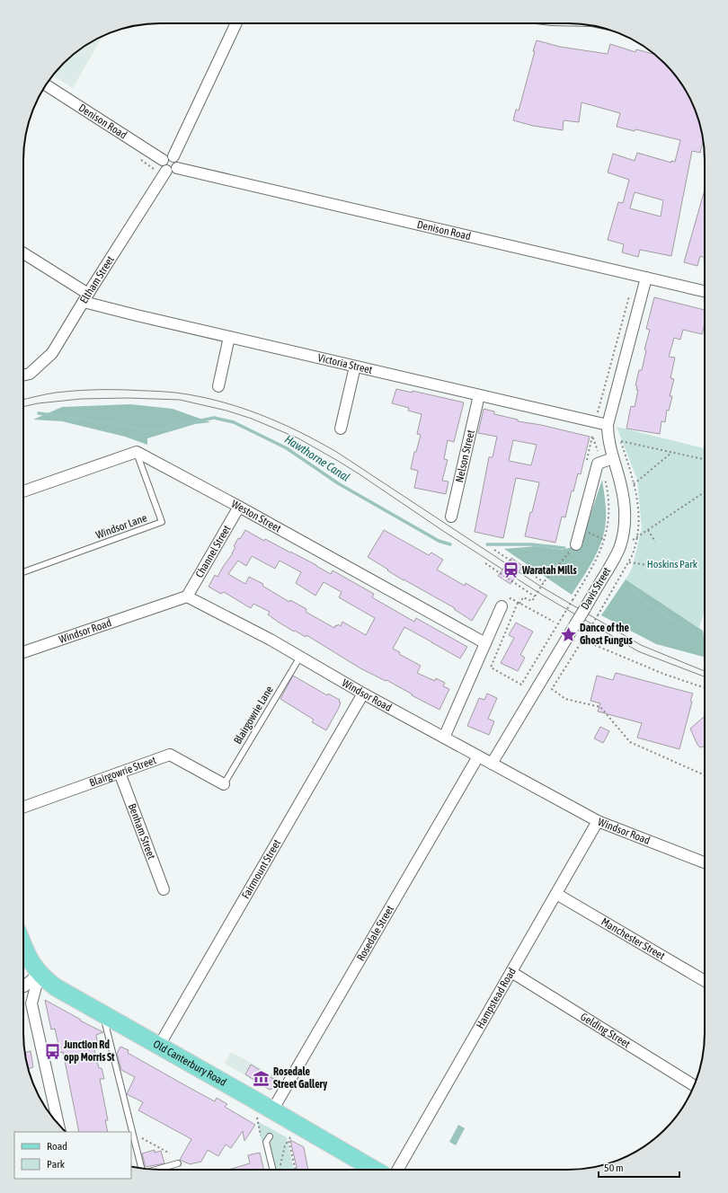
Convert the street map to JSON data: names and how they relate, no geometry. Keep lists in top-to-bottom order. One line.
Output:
{"streets":{"main road":["Old Canterbury Road"],"street":["Denison Road","Eltham Street","Victoria Street","Nelson Street","Weston Street","Channel Street","Davis Street","Windsor Road","Blairgowrie Street","Benham Street","Fairmount Street","Rosedale Street","Manchester Street","Hampstead Road","Gelding Street"],"lane":["Windsor Lane","Blairgowrie Lane"]},"crossings":[["Denison Road","Eltham Street"],["Denison Road","Davis Street"],["Eltham Street","Victoria Street"],["Victoria Street","Nelson Street"],["Victoria Street","Davis Street"],["Weston Street","Windsor Lane"],["Weston Street","Channel Street"],["Channel Street","Windsor Road"],["Davis Street","Windsor Road"],["Windsor Road","Blairgowrie Lane"],["Windsor Road","Fairmount Street"],["Windsor Road","Rosedale Street"],["Windsor Road","Hampstead Road"],["Blairgowrie Lane","Blairgowrie Street"],["Blairgowrie Street","Benham Street"],["Fairmount Street","Old Canterbury Road"],["Rosedale Street","Old Canterbury Road"],["Manchester Street","Hampstead Road"],["Hampstead Road","Gelding Street"]],"water":["Hawthorne Canal"],"parks":["Hoskins Park"],"places":{"station":["Waratah Mills"],"place":["Dance of the Ghost Fungus"],"bus stop":["Junction Rd opp Morris St"],"museum":["Rosedale Street Gallery"]},"legend":["Road","Park"],"scale_bar":"50 m"}
